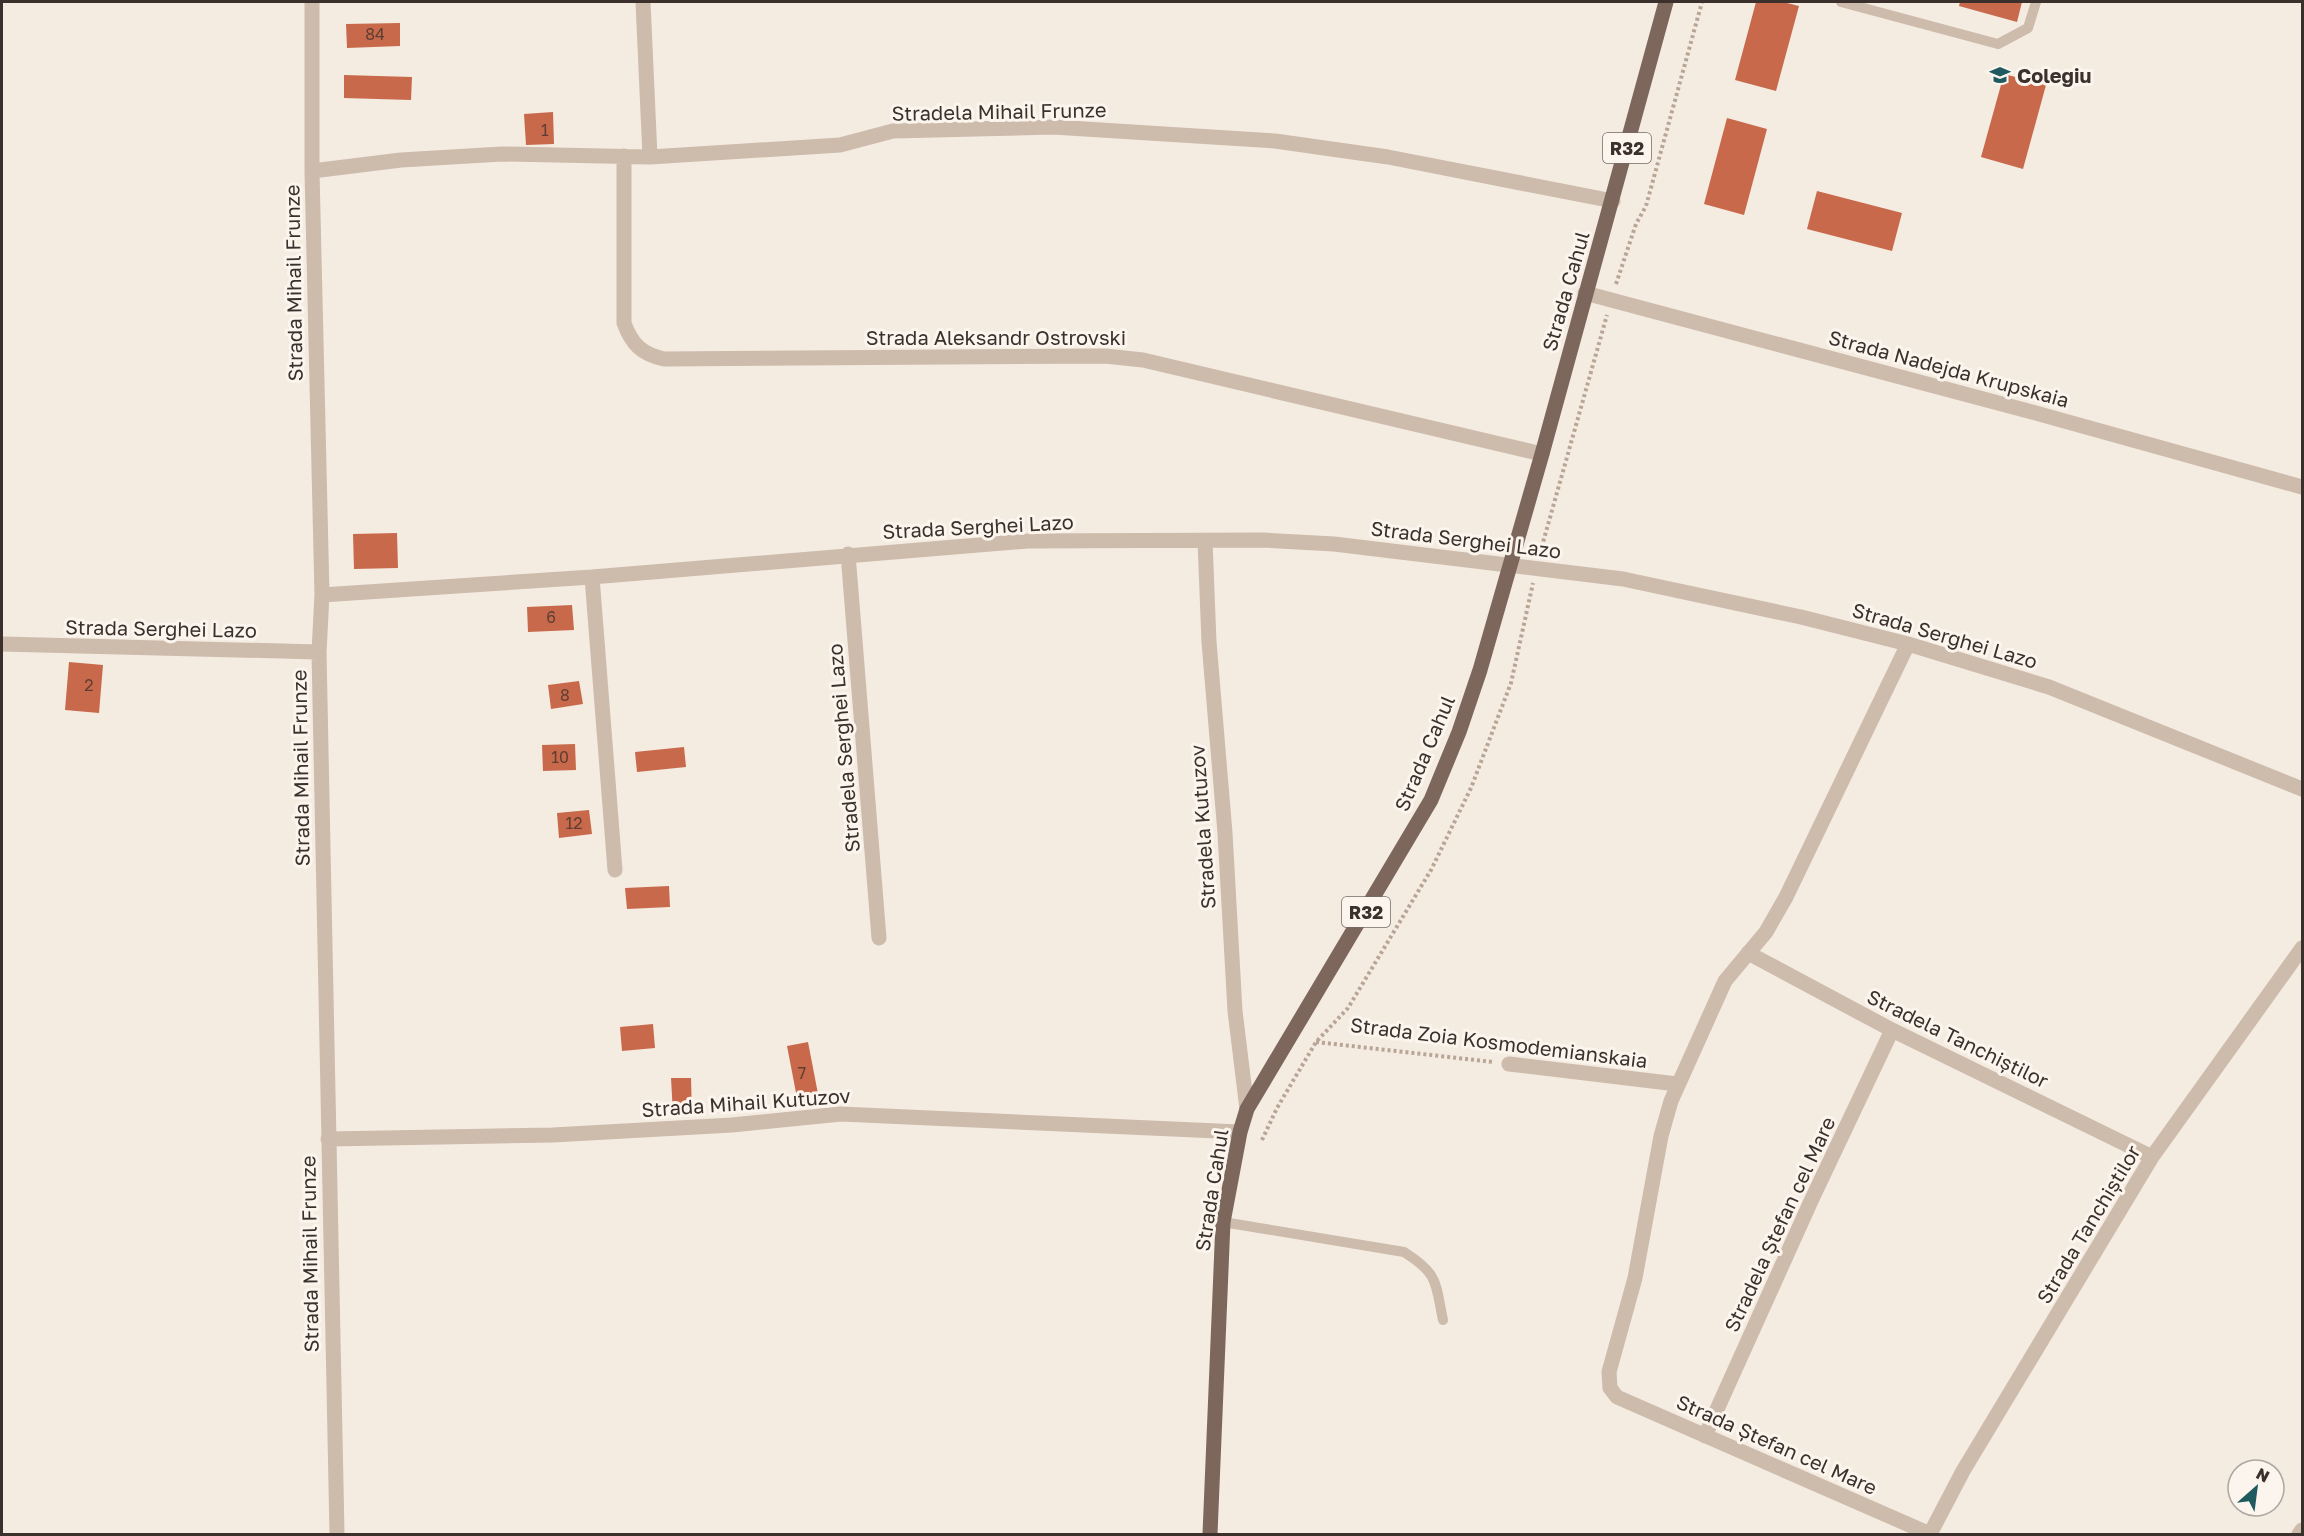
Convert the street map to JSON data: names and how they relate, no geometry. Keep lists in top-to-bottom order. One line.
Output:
{"streets":{"main road":["R32","Strada Cahul"],"street":["Stradela Mihail Frunze","Strada Mihail Frunze","Strada Aleksandr Ostrovski","Strada Nadejda Krupskaia","Strada Serghei Lazo","Stradela Serghei Lazo","Stradela Kutuzov","Stradela Tanchiștilor","Strada Zoia Kosmodemianskaia","Strada Mihail Kutuzov","Stradela Ștefan cel Mare","Strada Tanchiștilor","Strada Ștefan cel Mare"]},"crossings":[["Stradela Mihail Frunze","Strada Mihail Frunze"],["Stradela Mihail Frunze","Strada Cahul"],["Stradela Mihail Frunze","Strada Aleksandr Ostrovski"],["Strada Mihail Frunze","Strada Serghei Lazo"],["Strada Mihail Frunze","Strada Mihail Kutuzov"],["Strada Cahul","Strada Aleksandr Ostrovski"],["Strada Cahul","Strada Nadejda Krupskaia"],["Strada Cahul","Strada Serghei Lazo"],["Strada Cahul","Stradela Kutuzov"],["Strada Cahul","Strada Mihail Kutuzov"],["Strada Serghei Lazo","Stradela Serghei Lazo"],["Strada Serghei Lazo","Stradela Kutuzov"],["Stradela Tanchiștilor","Stradela Ștefan cel Mare"],["Stradela Tanchiștilor","Strada Tanchiștilor"],["Strada Zoia Kosmodemianskaia","Strada Ștefan cel Mare"],["Stradela Ștefan cel Mare","Strada Ștefan cel Mare"],["Strada Tanchiștilor","Strada Ștefan cel Mare"]],"places":{"school or university":["Colegiu"]},"house_numbers":["84","1","6","2","8","10","12","7"],"north":"top right"}
